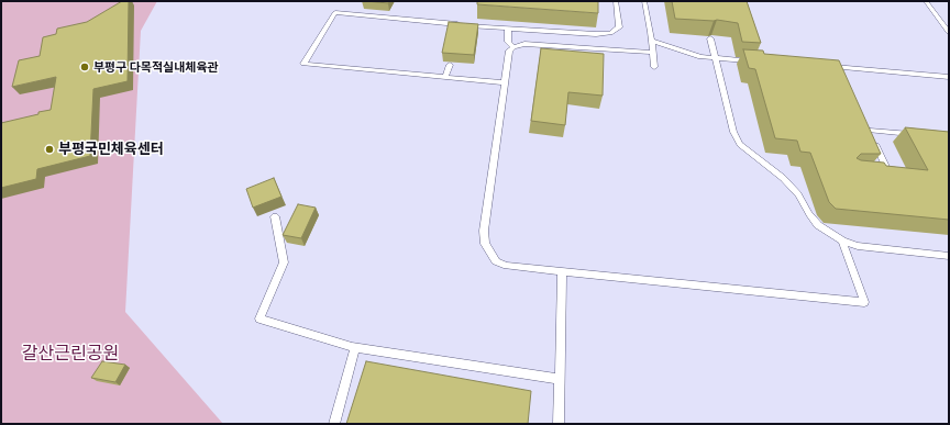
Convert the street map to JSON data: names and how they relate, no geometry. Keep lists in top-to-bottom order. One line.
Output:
{"parks":["갈산근린공원"],"places":["부평구 다목적실내체육관","부평국민체육센터"]}
